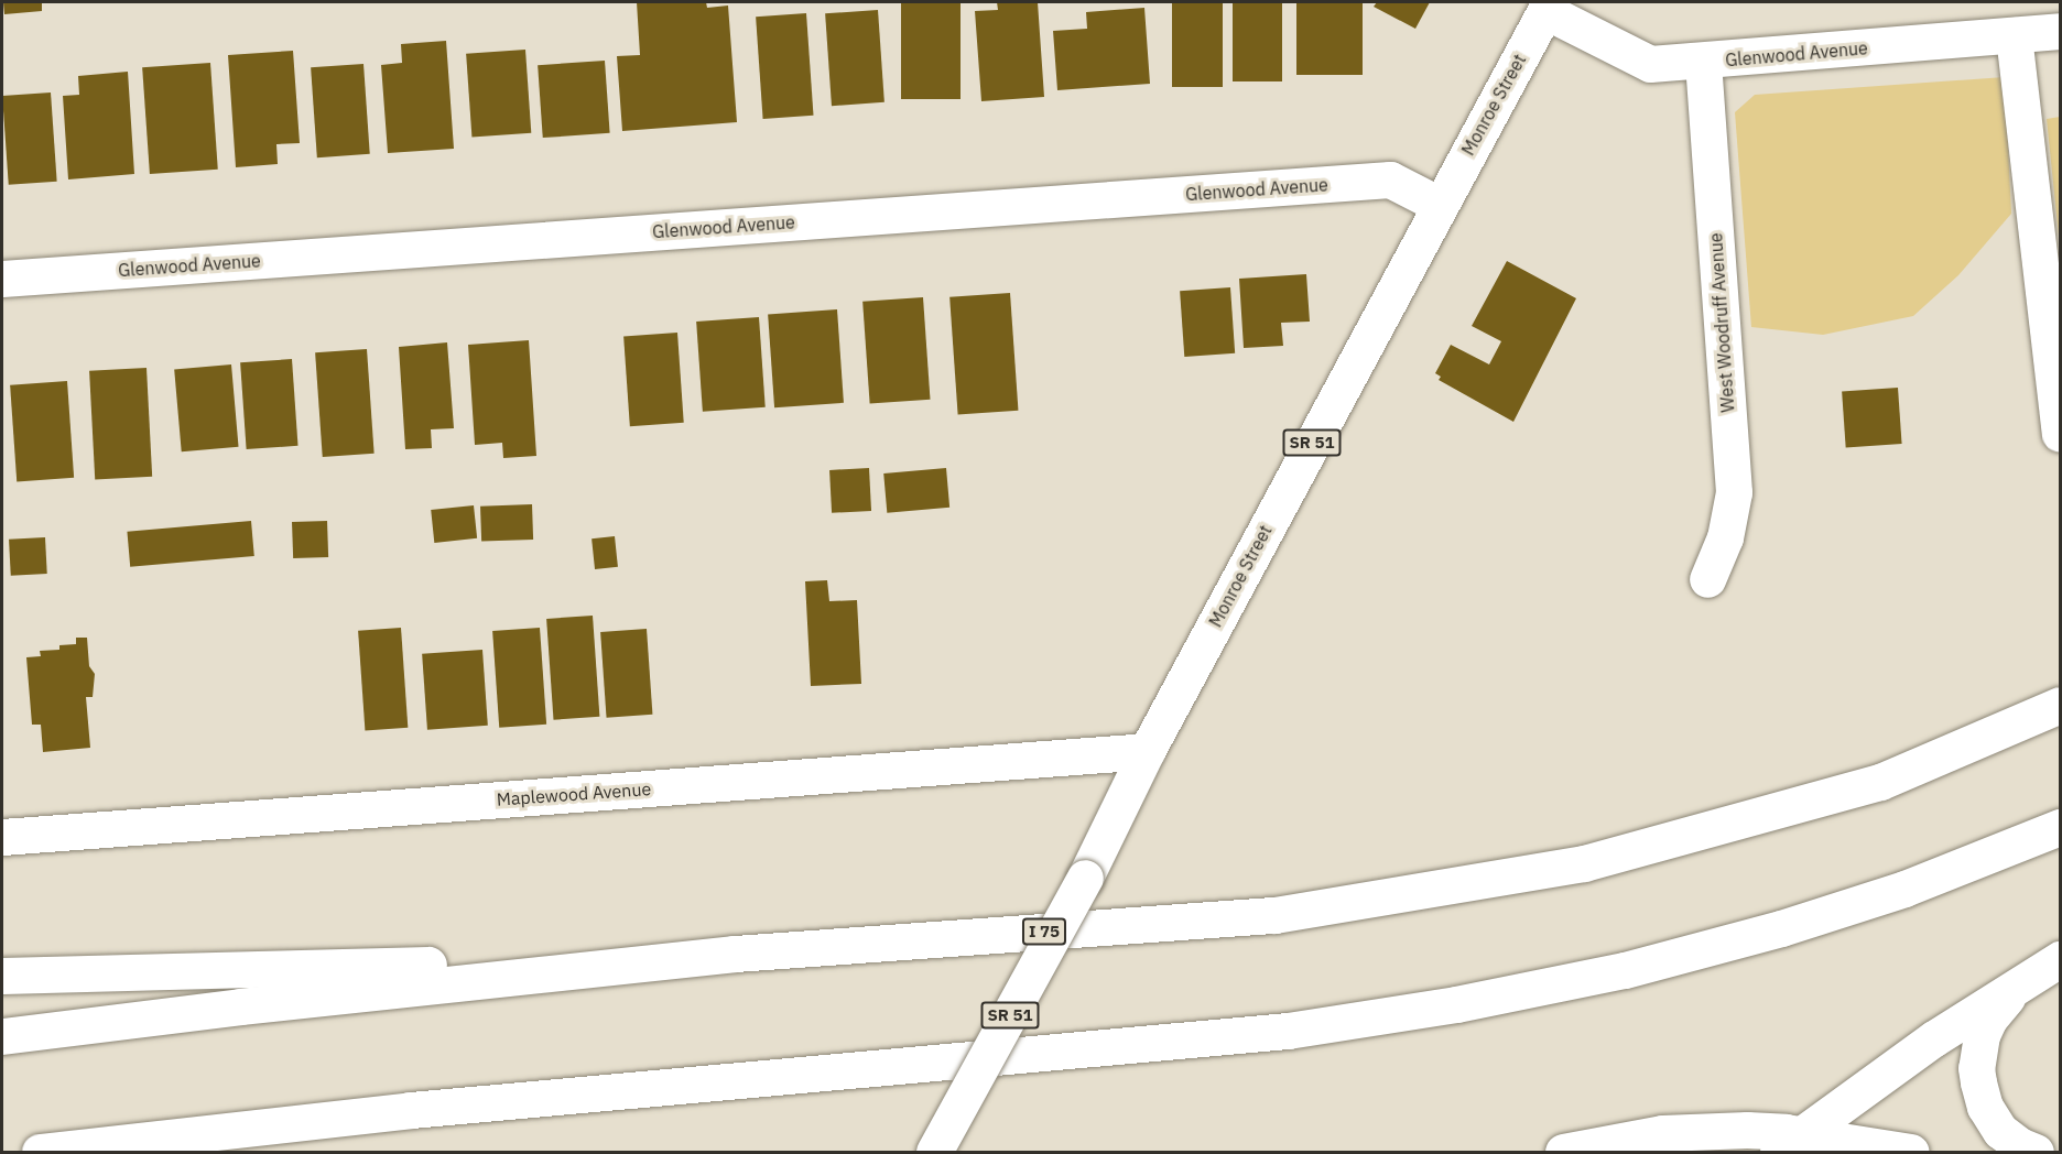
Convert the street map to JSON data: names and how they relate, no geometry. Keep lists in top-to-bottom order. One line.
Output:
{"streets":{"main road":["Glenwood Avenue","Monroe Street","West Woodruff Avenue","SR 51","Maplewood Avenue","I 75"]},"crossings":[["Glenwood Avenue","Monroe Street"],["Glenwood Avenue","West Woodruff Avenue"],["Monroe Street","Maplewood Avenue"]]}
